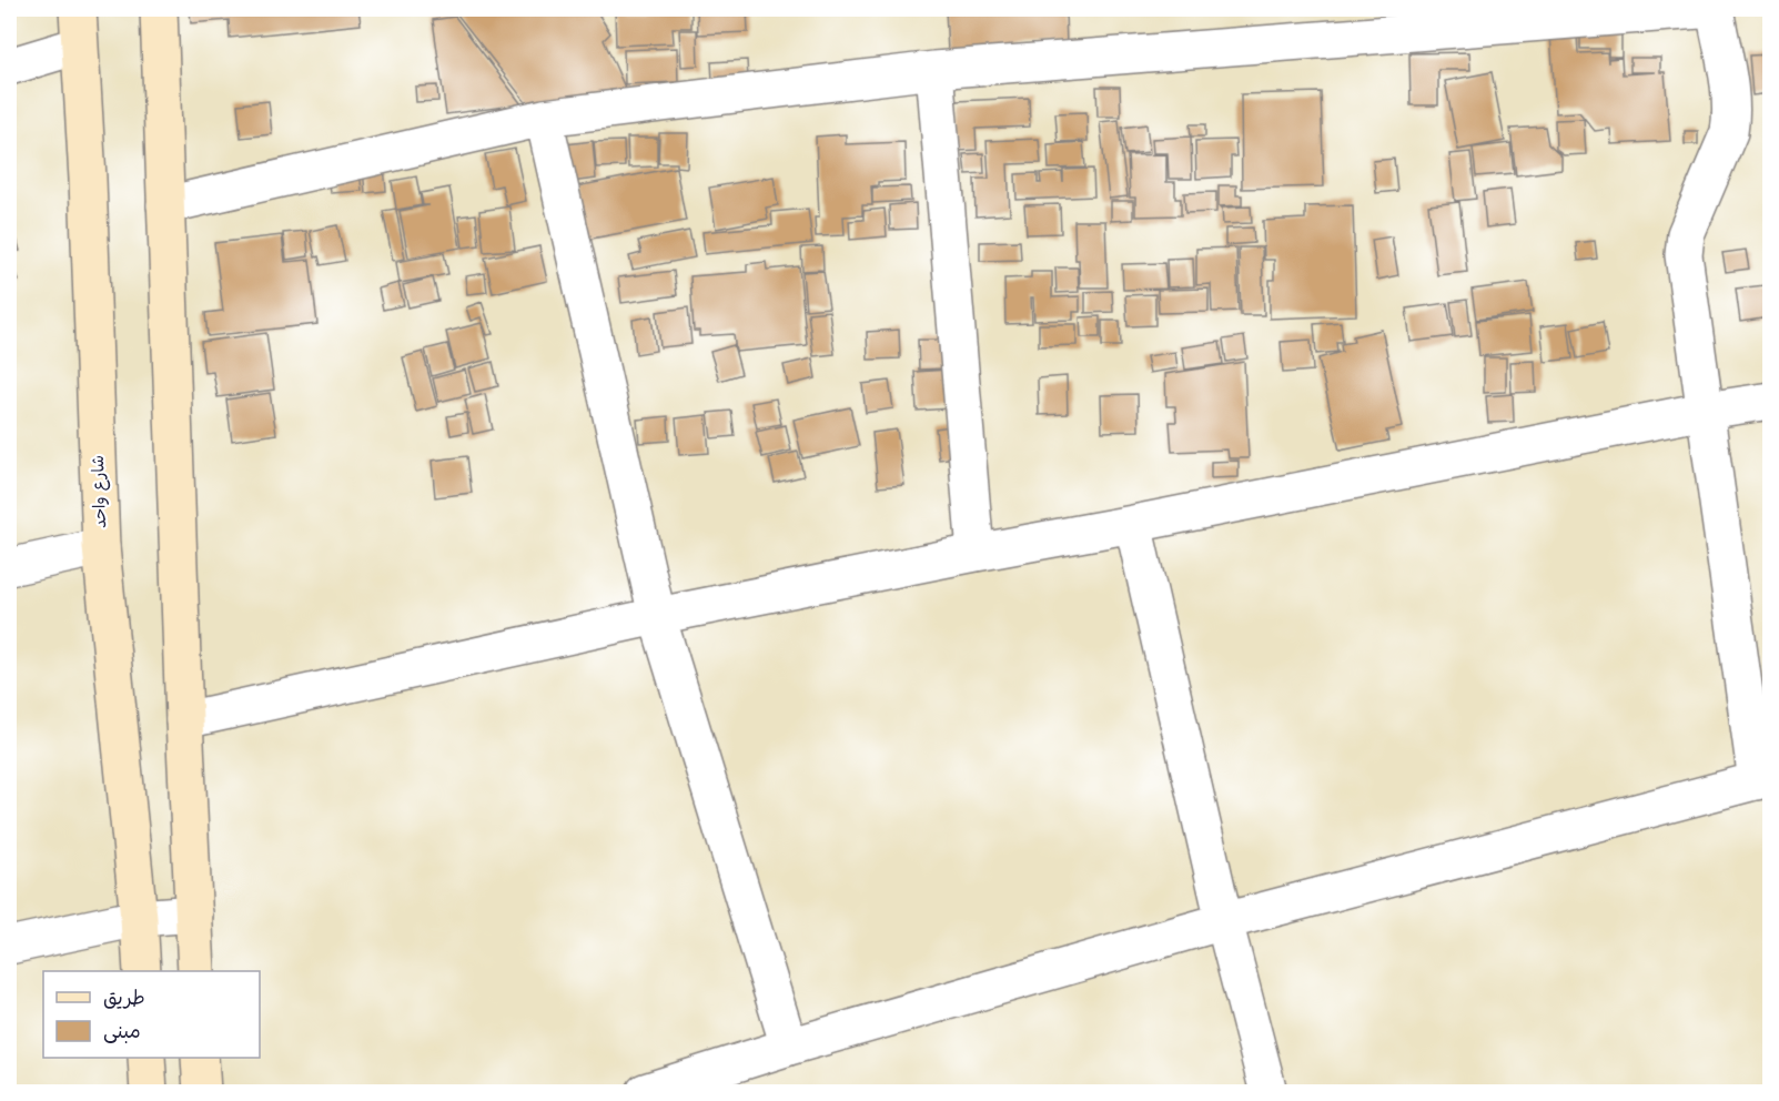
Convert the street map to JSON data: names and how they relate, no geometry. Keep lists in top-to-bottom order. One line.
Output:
{"streets":{"street":["شارع واحد"]},"legend":["طريق","مبنى"]}
